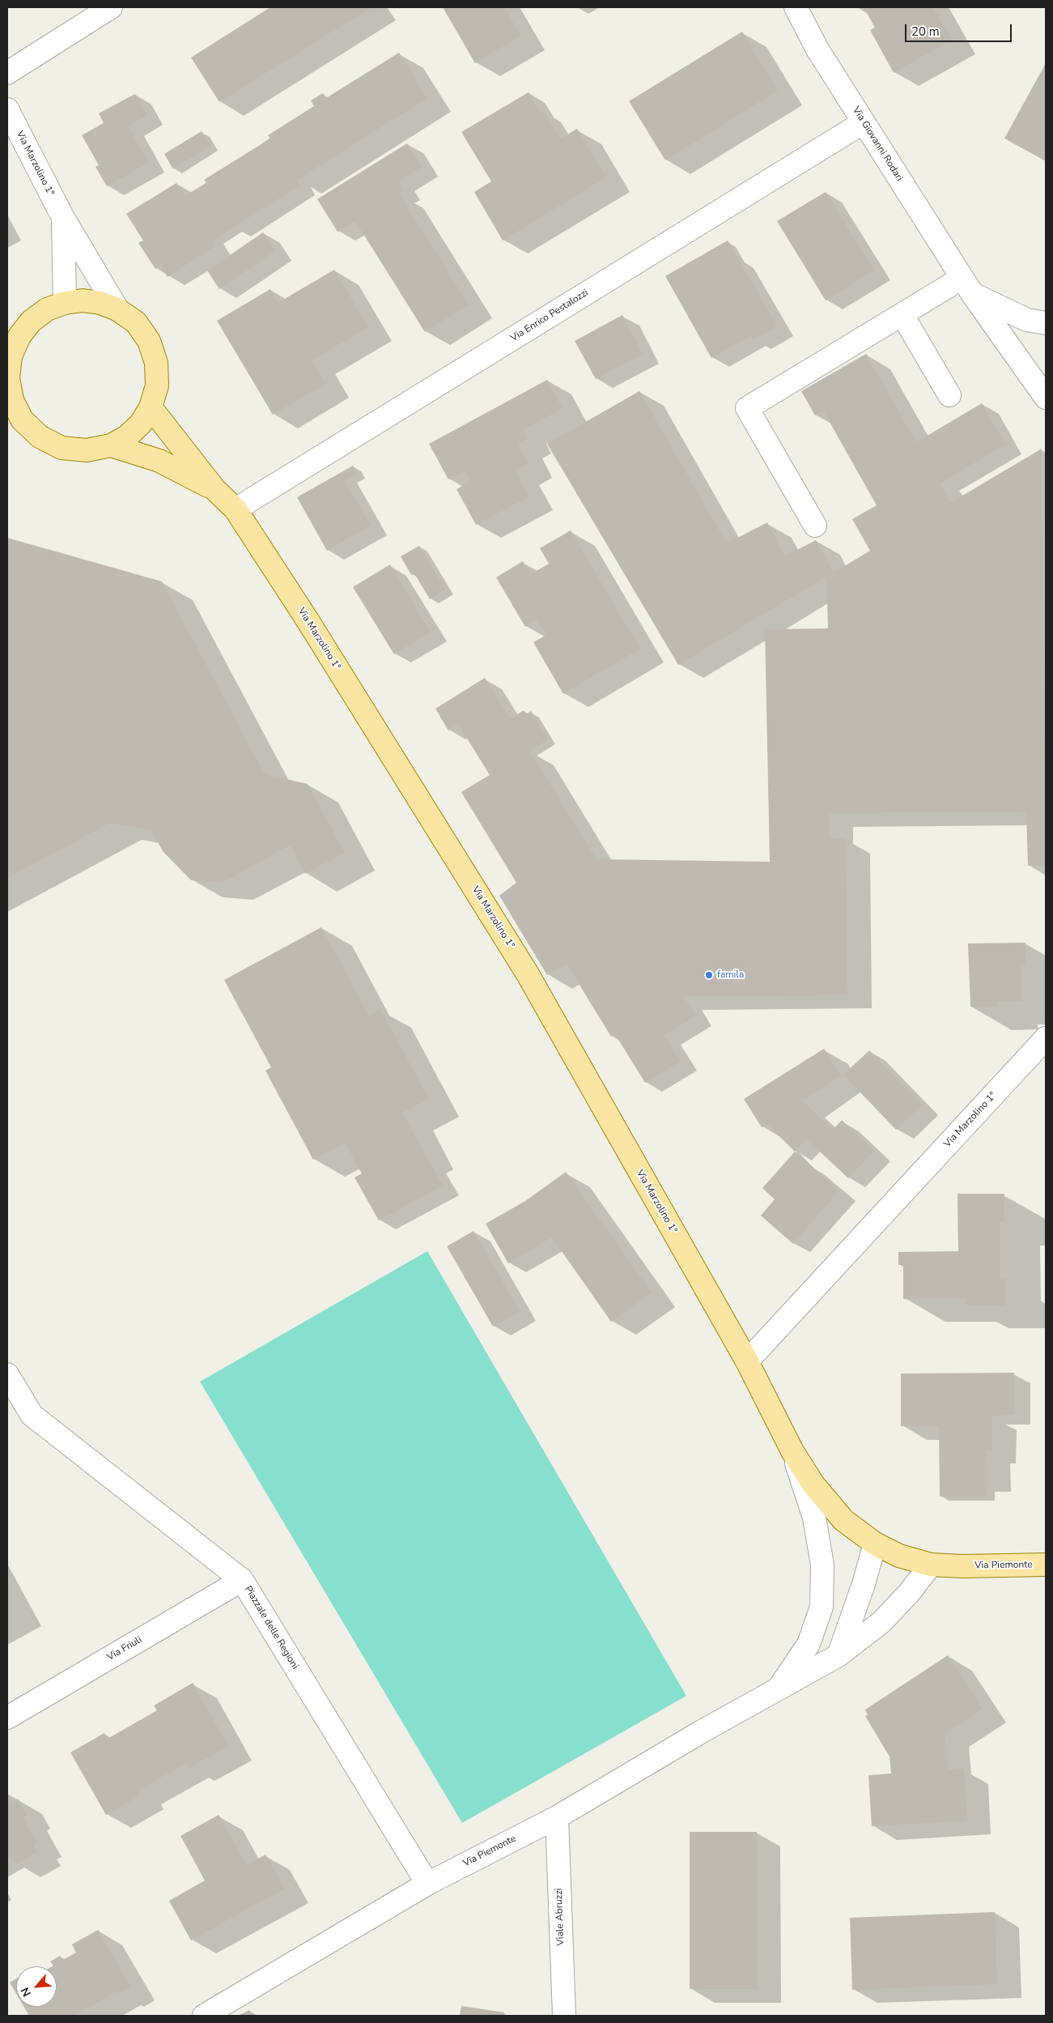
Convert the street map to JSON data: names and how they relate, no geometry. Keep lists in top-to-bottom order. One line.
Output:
{"streets":{"main road":["Via Marzolino 1°","Via Piemonte"],"street":["Via Giovanni Rodari","Via Enrico Pestalozzi","Piazzale delle Regioni","Via Friuli","Viale Abruzzi"]},"crossings":[["Via Giovanni Rodari","Via Enrico Pestalozzi"],["Via Marzolino 1°","Via Enrico Pestalozzi"],["Via Marzolino 1°","Via Piemonte"],["Via Piemonte","Piazzale delle Regioni"],["Via Piemonte","Viale Abruzzi"],["Piazzale delle Regioni","Via Friuli"]],"places":["famila"],"scale_bar":"20 m","north":"bottom left"}
